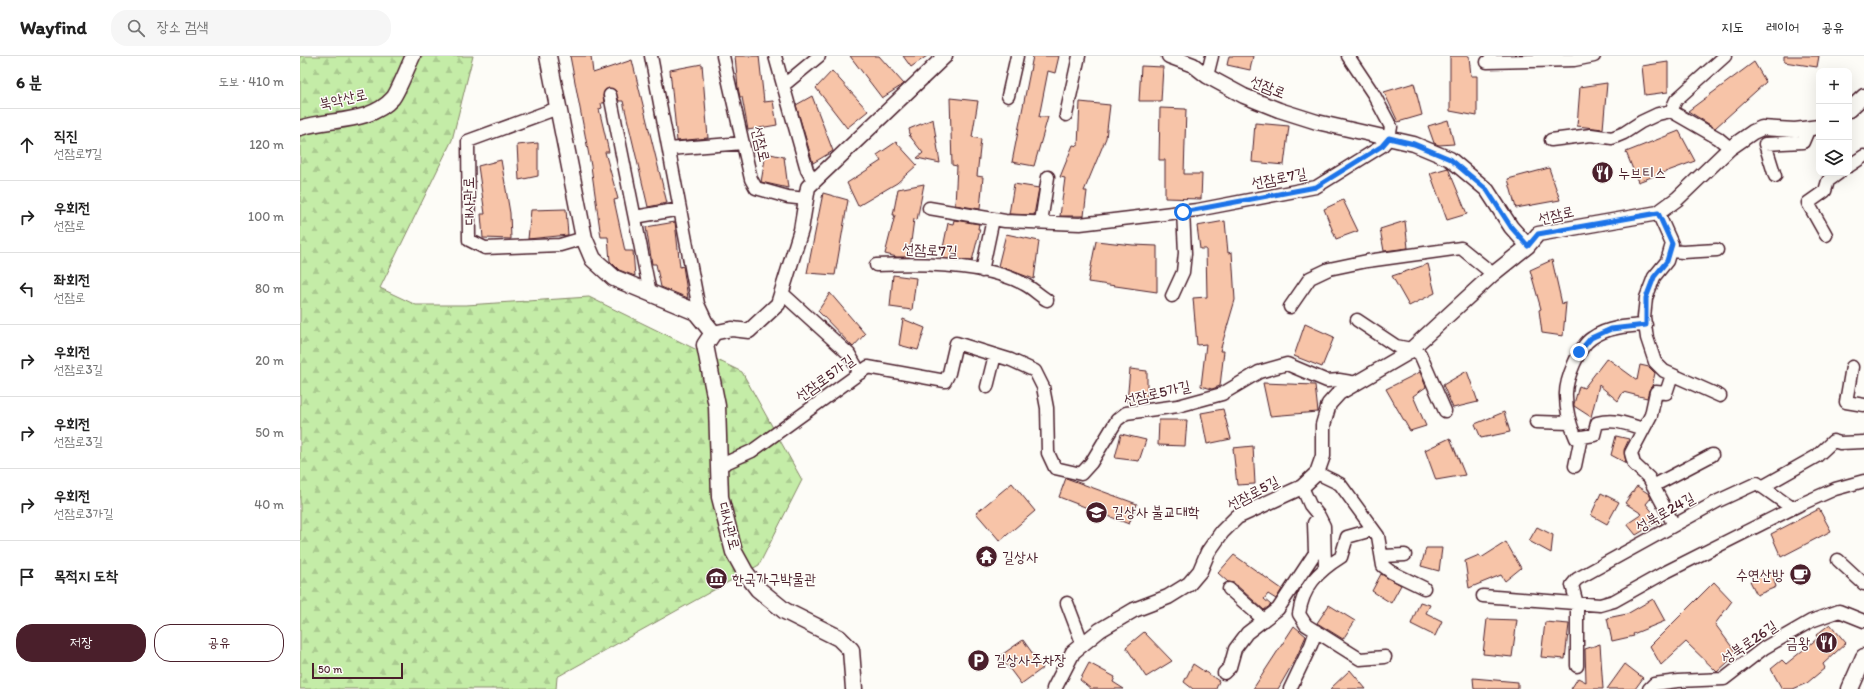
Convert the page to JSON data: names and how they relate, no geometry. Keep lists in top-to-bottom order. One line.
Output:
{"streets":{"main road":["대사관로"],"street":["선잠로","북악산로","선잠로7길","선잠로5가길","선잠로5길","성북로24길","성북로26길"]},"crossings":[["선잠로","선잠로7길"],["대사관로","선잠로5가길"]],"places":{"restaurant":["누브티스","금왕"],"school or university":["길상사 불교대학"],"temple":["길상사"],"cafe":["수연산방"],"museum":["한국가구박물관"],"parking":["길상사주차장"]},"scale_bar":"50 m","page":{"header":"Wayfind","search":"장소 검색","nav":["지도","레이어","공유"],"heading":["6 분","도보 · 410 m"],"map_buttons":["+","−"],"list":[["직진","선잠로7길","120 m"],["우회전","선잠로","100 m"],["좌회전","선잠로","80 m"],["우회전","선잠로3길","20 m"],["우회전","선잠로3길","50 m"],["우회전","선잠로3가길","40 m"],"목적지 도착"],"buttons":["저장","공유"],"scale":"50 m"}}
